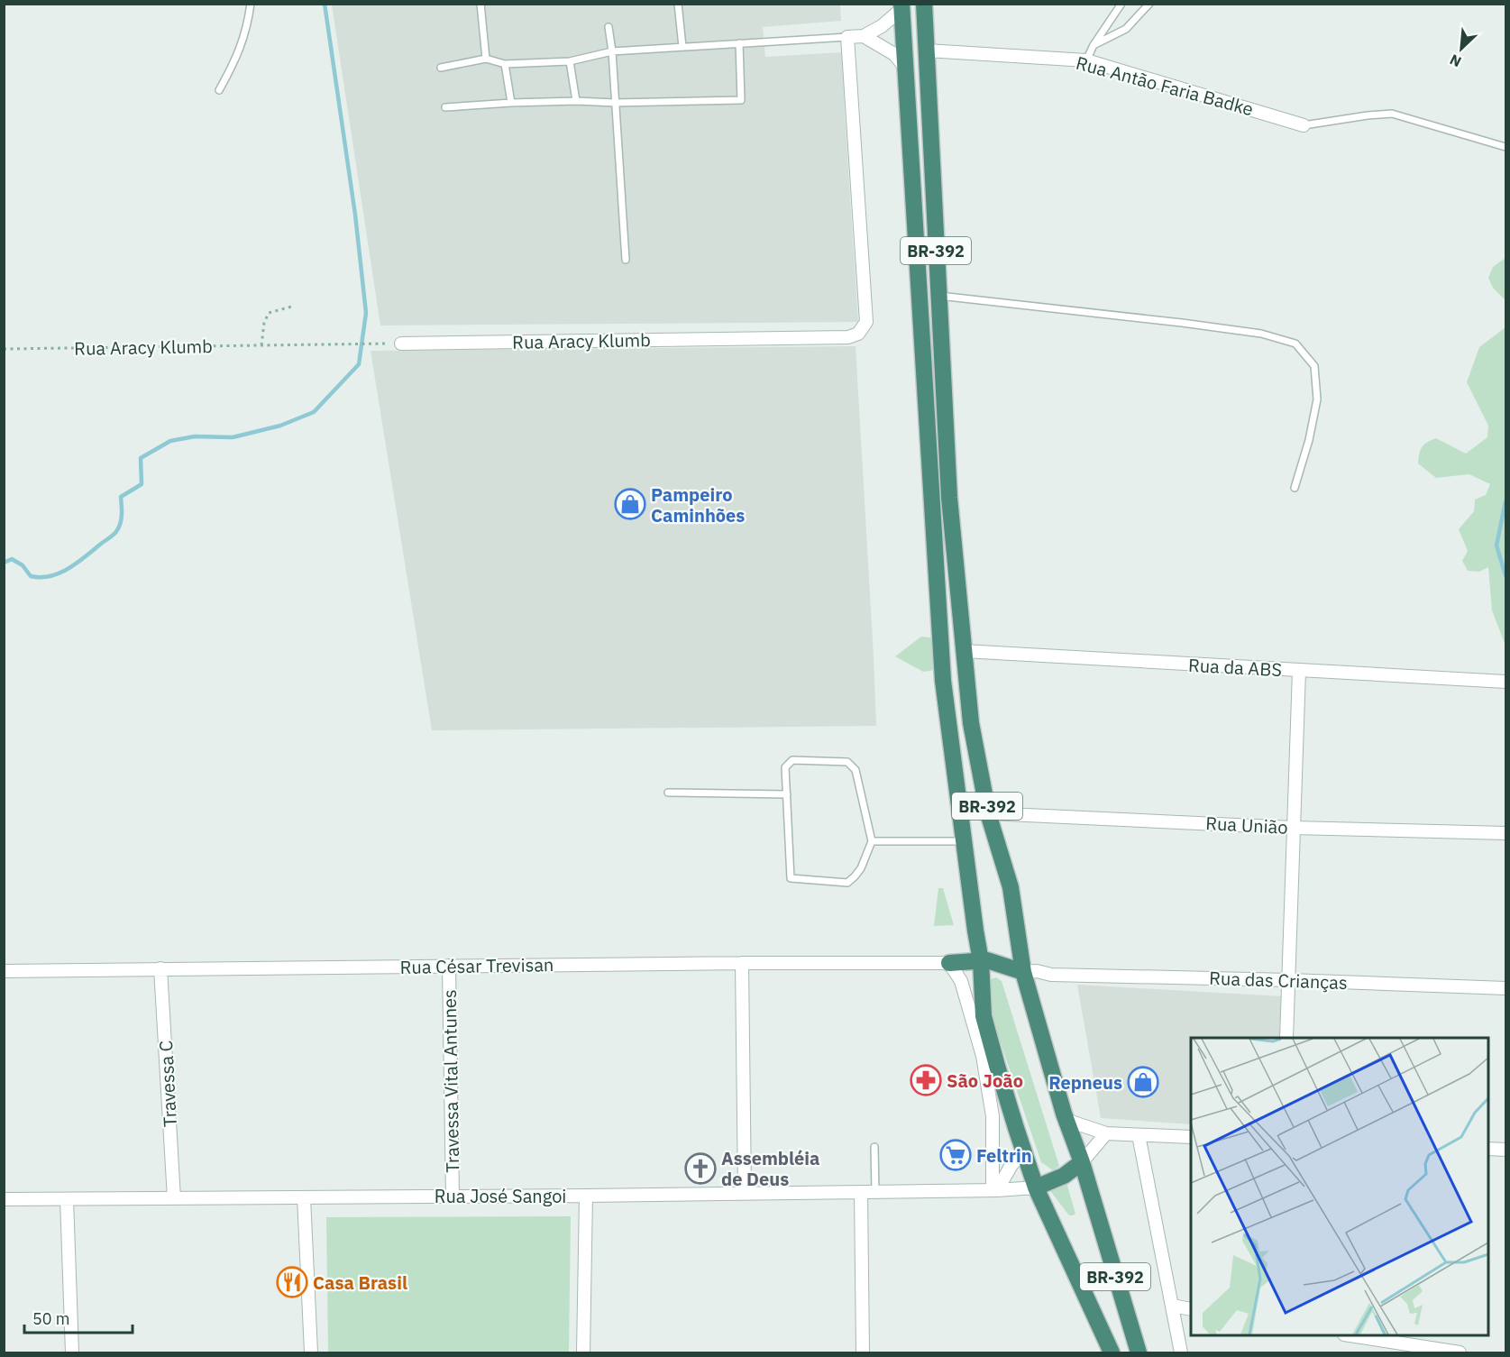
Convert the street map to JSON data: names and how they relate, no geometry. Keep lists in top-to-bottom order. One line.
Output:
{"streets":{"highway":["BR-392"],"street":["Rua Antão Faria Badke","Rua Aracy Klumb","Rua da ABS","Rua União","Rua César Trevisan","Rua das Crianças","Travessa Vital Antunes","Travessa C","Rua José Sangoi"]},"crossings":[["Rua Antão Faria Badke","BR-392"],["BR-392","Rua da ABS"],["BR-392","Rua União"],["BR-392","Rua das Crianças"],["BR-392","Rua José Sangoi"],["Rua César Trevisan","Travessa Vital Antunes"],["Rua César Trevisan","Travessa C"],["Travessa Vital Antunes","Rua José Sangoi"],["Travessa C","Rua José Sangoi"]],"places":{"shop":["Pampeiro Caminhões","Repneus"],"pharmacy":["São João"],"supermarket":["Feltrin"],"church":["Assembléia de Deus"],"restaurant":["Casa Brasil"]},"scale_bar":"50 m","north":"bottom left"}
